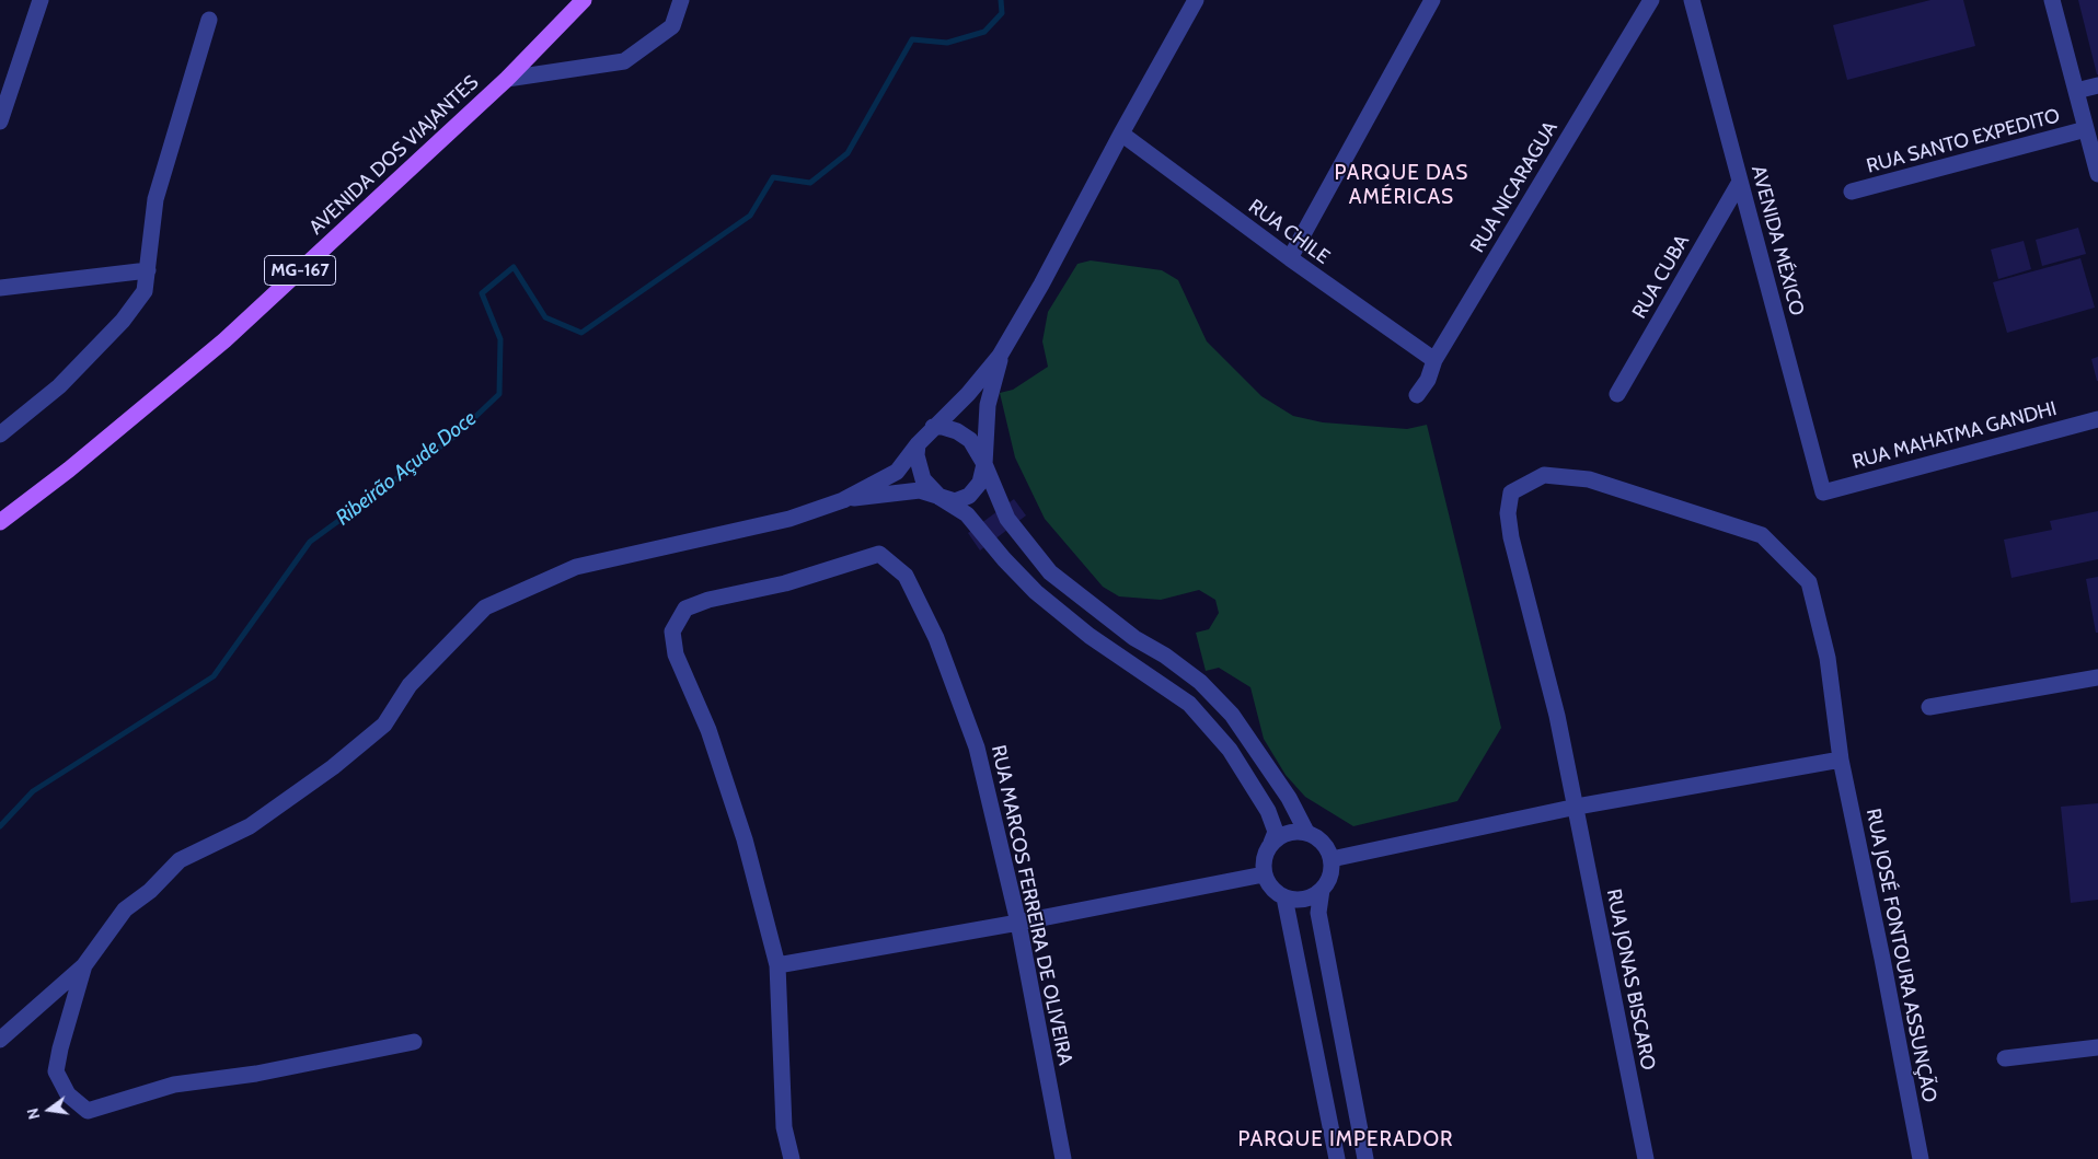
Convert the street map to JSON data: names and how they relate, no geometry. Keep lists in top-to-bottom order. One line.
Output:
{"streets":{"main road":["AVENIDA DOS VIAJANTES","MG-167"],"street":["RUA SANTO EXPEDITO","RUA NICARAGUA","RUA CHILE","AVENIDA MÉXICO","RUA CUBA","RUA MAHATMA GANDHI","RUA MARCOS FERREIRA DE OLIVEIRA","RUA JOSÉ FONTOURA ASSUNÇÃO","RUA JONAS BISCARO"]},"crossings":[["RUA NICARAGUA","RUA CHILE"],["AVENIDA MÉXICO","RUA CUBA"],["AVENIDA MÉXICO","RUA MAHATMA GANDHI"],["RUA JOSÉ FONTOURA ASSUNÇÃO","RUA JONAS BISCARO"]],"districts":["PARQUE DAS AMÉRICAS","PARQUE IMPERADOR"],"water":["Ribeirão Açude Doce"],"north":"left"}
